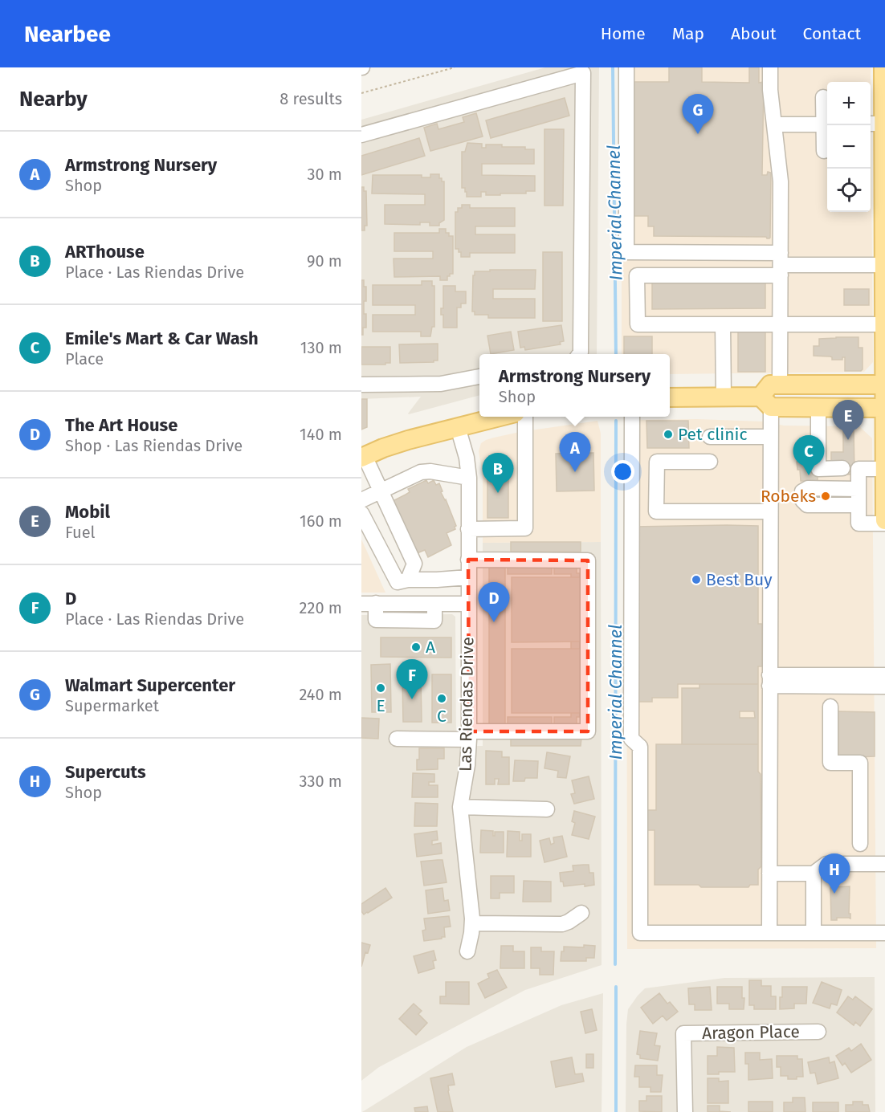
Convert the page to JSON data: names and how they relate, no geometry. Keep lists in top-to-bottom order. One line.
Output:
{"streets":{"street":["Las Riendas Drive","Aragon Place"]},"water":["Imperial Channel"],"places":["Pet clinic","Robeks","Best Buy","A","E","C"],"page":{"header":"Nearbee","nav":["Home","Map","About","Contact"],"heading":["Nearby","8 results"],"map_buttons":["+","−"],"pins":["G","E","A","C","B","D","F","H"],"list":[{"mark":"A","name":"Armstrong Nursery","note":"Shop","value":"30 m"},{"mark":"B","name":"ARThouse","note":"Place · Las Riendas Drive","value":"90 m"},{"mark":"C","name":"Emile's Mart & Car Wash","note":"Place","value":"130 m"},{"mark":"D","name":"The Art House","note":"Shop · Las Riendas Drive","value":"140 m"},{"mark":"E","name":"Mobil","note":"Fuel","value":"160 m"},{"mark":"F","name":"D","note":"Place · Las Riendas Drive","value":"220 m"},{"mark":"G","name":"Walmart Supercenter","note":"Supermarket","value":"240 m"},{"mark":"H","name":"Supercuts","note":"Shop","value":"330 m"}],"popup":["Armstrong Nursery","Shop"]}}
